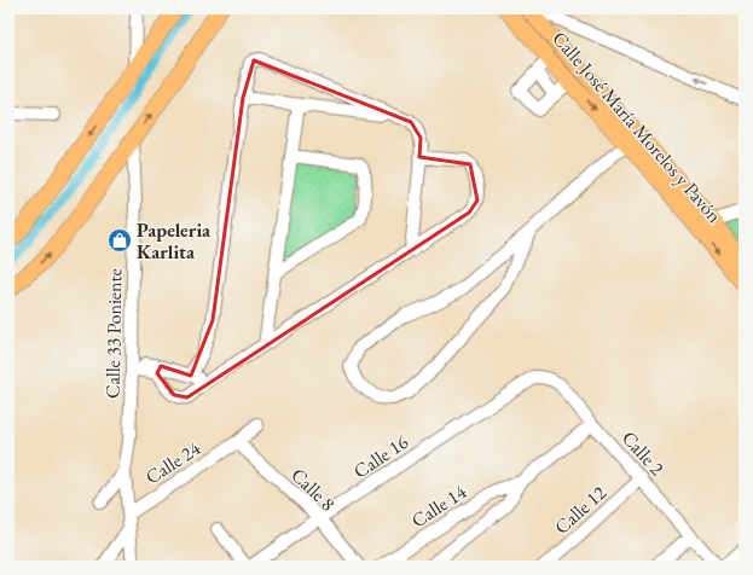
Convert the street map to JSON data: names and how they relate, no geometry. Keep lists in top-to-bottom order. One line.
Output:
{"streets":{"main road":["Calle José María Morelos y Pavón"],"street":["Calle 33 Poniente","Calle 2","Calle 16","Calle 24","Calle 8","Calle 14","Calle 12"]},"crossings":[["Calle 33 Poniente","Calle 24"],["Calle 2","Calle 16"],["Calle 2","Calle 14"],["Calle 2","Calle 12"],["Calle 16","Calle 8"],["Calle 24","Calle 8"]],"places":{"shop":["Papeleria Karlita"]}}
